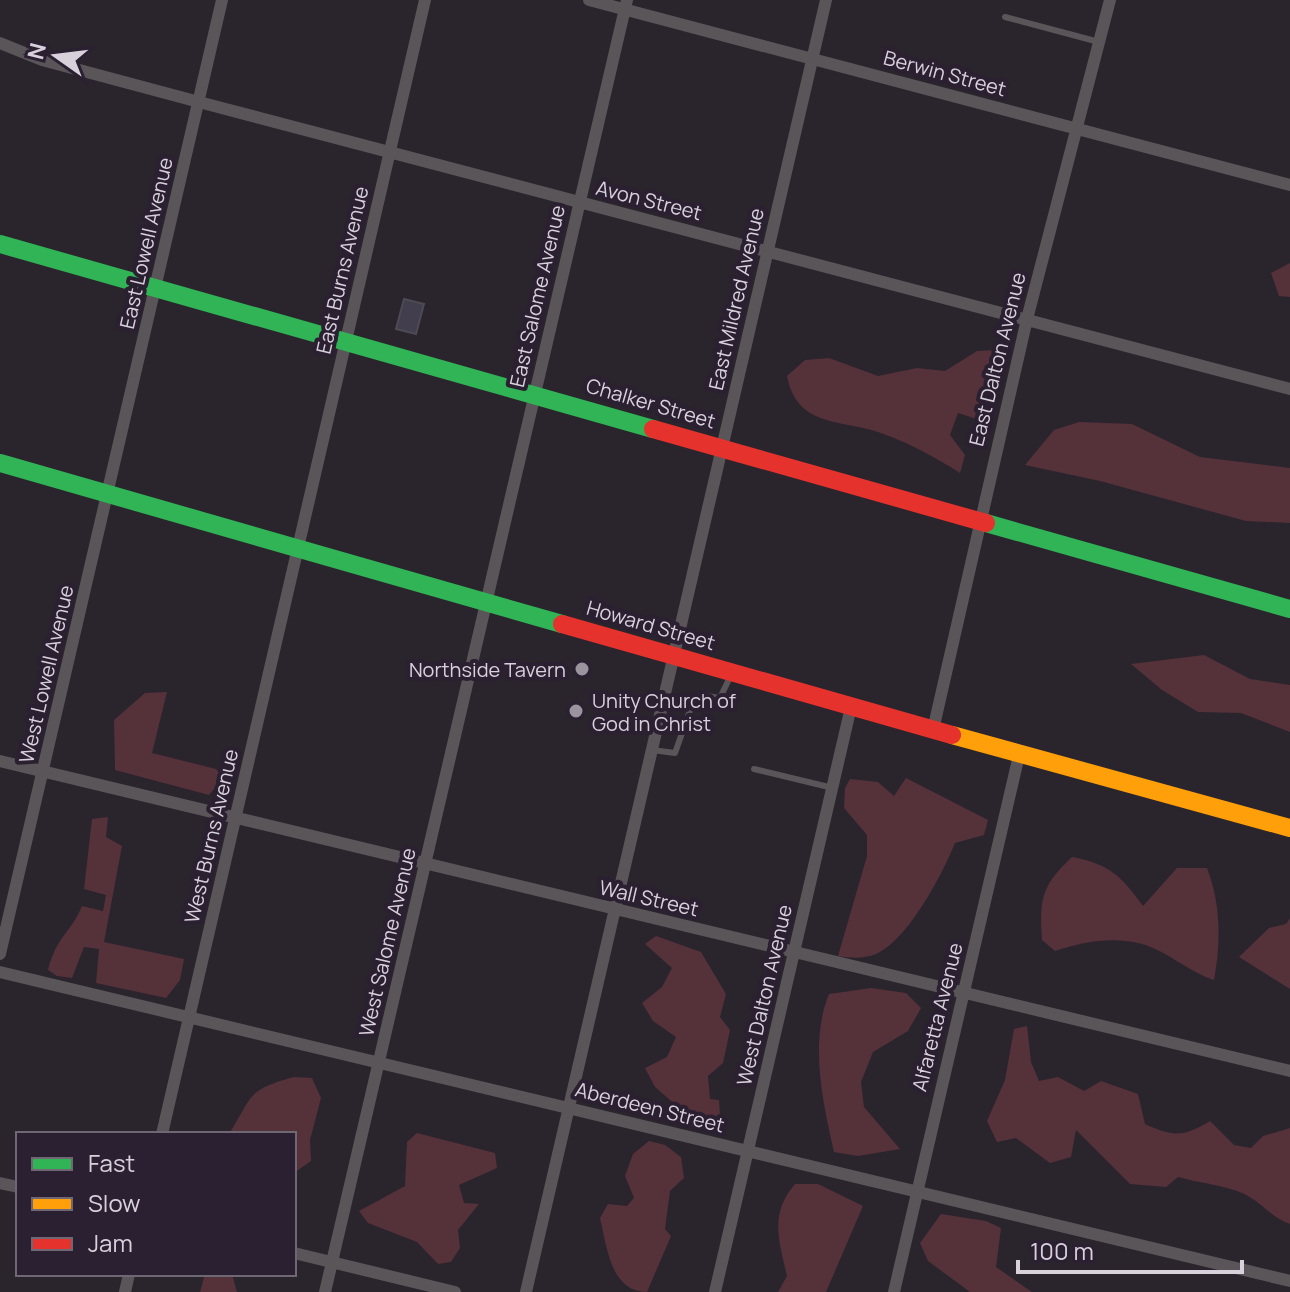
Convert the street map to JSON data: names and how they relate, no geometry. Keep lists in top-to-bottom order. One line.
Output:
{"streets":{"main road":["Chalker Street","Howard Street"],"street":["Berwin Street","Avon Street","East Lowell Avenue","East Burns Avenue","East Salome Avenue","East Mildred Avenue","East Dalton Avenue","West Lowell Avenue","West Burns Avenue","Wall Street","West Salome Avenue","West Dalton Avenue","Alfaretta Avenue","Aberdeen Street"]},"crossings":[["Berwin Street","East Salome Avenue"],["Berwin Street","East Mildred Avenue"],["Berwin Street","East Dalton Avenue"],["Avon Street","East Lowell Avenue"],["Avon Street","East Burns Avenue"],["Avon Street","East Salome Avenue"],["Avon Street","East Mildred Avenue"],["Avon Street","East Dalton Avenue"],["East Lowell Avenue","Chalker Street"],["East Lowell Avenue","Howard Street"],["East Lowell Avenue","West Lowell Avenue"],["East Burns Avenue","Chalker Street"],["East Burns Avenue","Howard Street"],["East Burns Avenue","West Burns Avenue"],["East Salome Avenue","Chalker Street"],["East Salome Avenue","Howard Street"],["East Salome Avenue","West Salome Avenue"],["East Mildred Avenue","Chalker Street"],["East Mildred Avenue","Howard Street"],["East Mildred Avenue","Wall Street"],["East Mildred Avenue","Aberdeen Street"],["East Dalton Avenue","Chalker Street"],["East Dalton Avenue","Howard Street"],["Howard Street","West Lowell Avenue"],["Howard Street","West Burns Avenue"],["Howard Street","West Salome Avenue"],["Howard Street","West Dalton Avenue"],["Howard Street","Alfaretta Avenue"],["West Lowell Avenue","Wall Street"],["West Burns Avenue","Wall Street"],["West Burns Avenue","Aberdeen Street"],["Wall Street","West Salome Avenue"],["Wall Street","West Dalton Avenue"],["Wall Street","Alfaretta Avenue"],["West Salome Avenue","Aberdeen Street"],["West Dalton Avenue","Aberdeen Street"],["Alfaretta Avenue","Aberdeen Street"]],"places":["Northside Tavern","Unity Church of God in Christ"],"legend":["Fast","Slow","Jam"],"scale_bar":"100 m","north":"left"}
